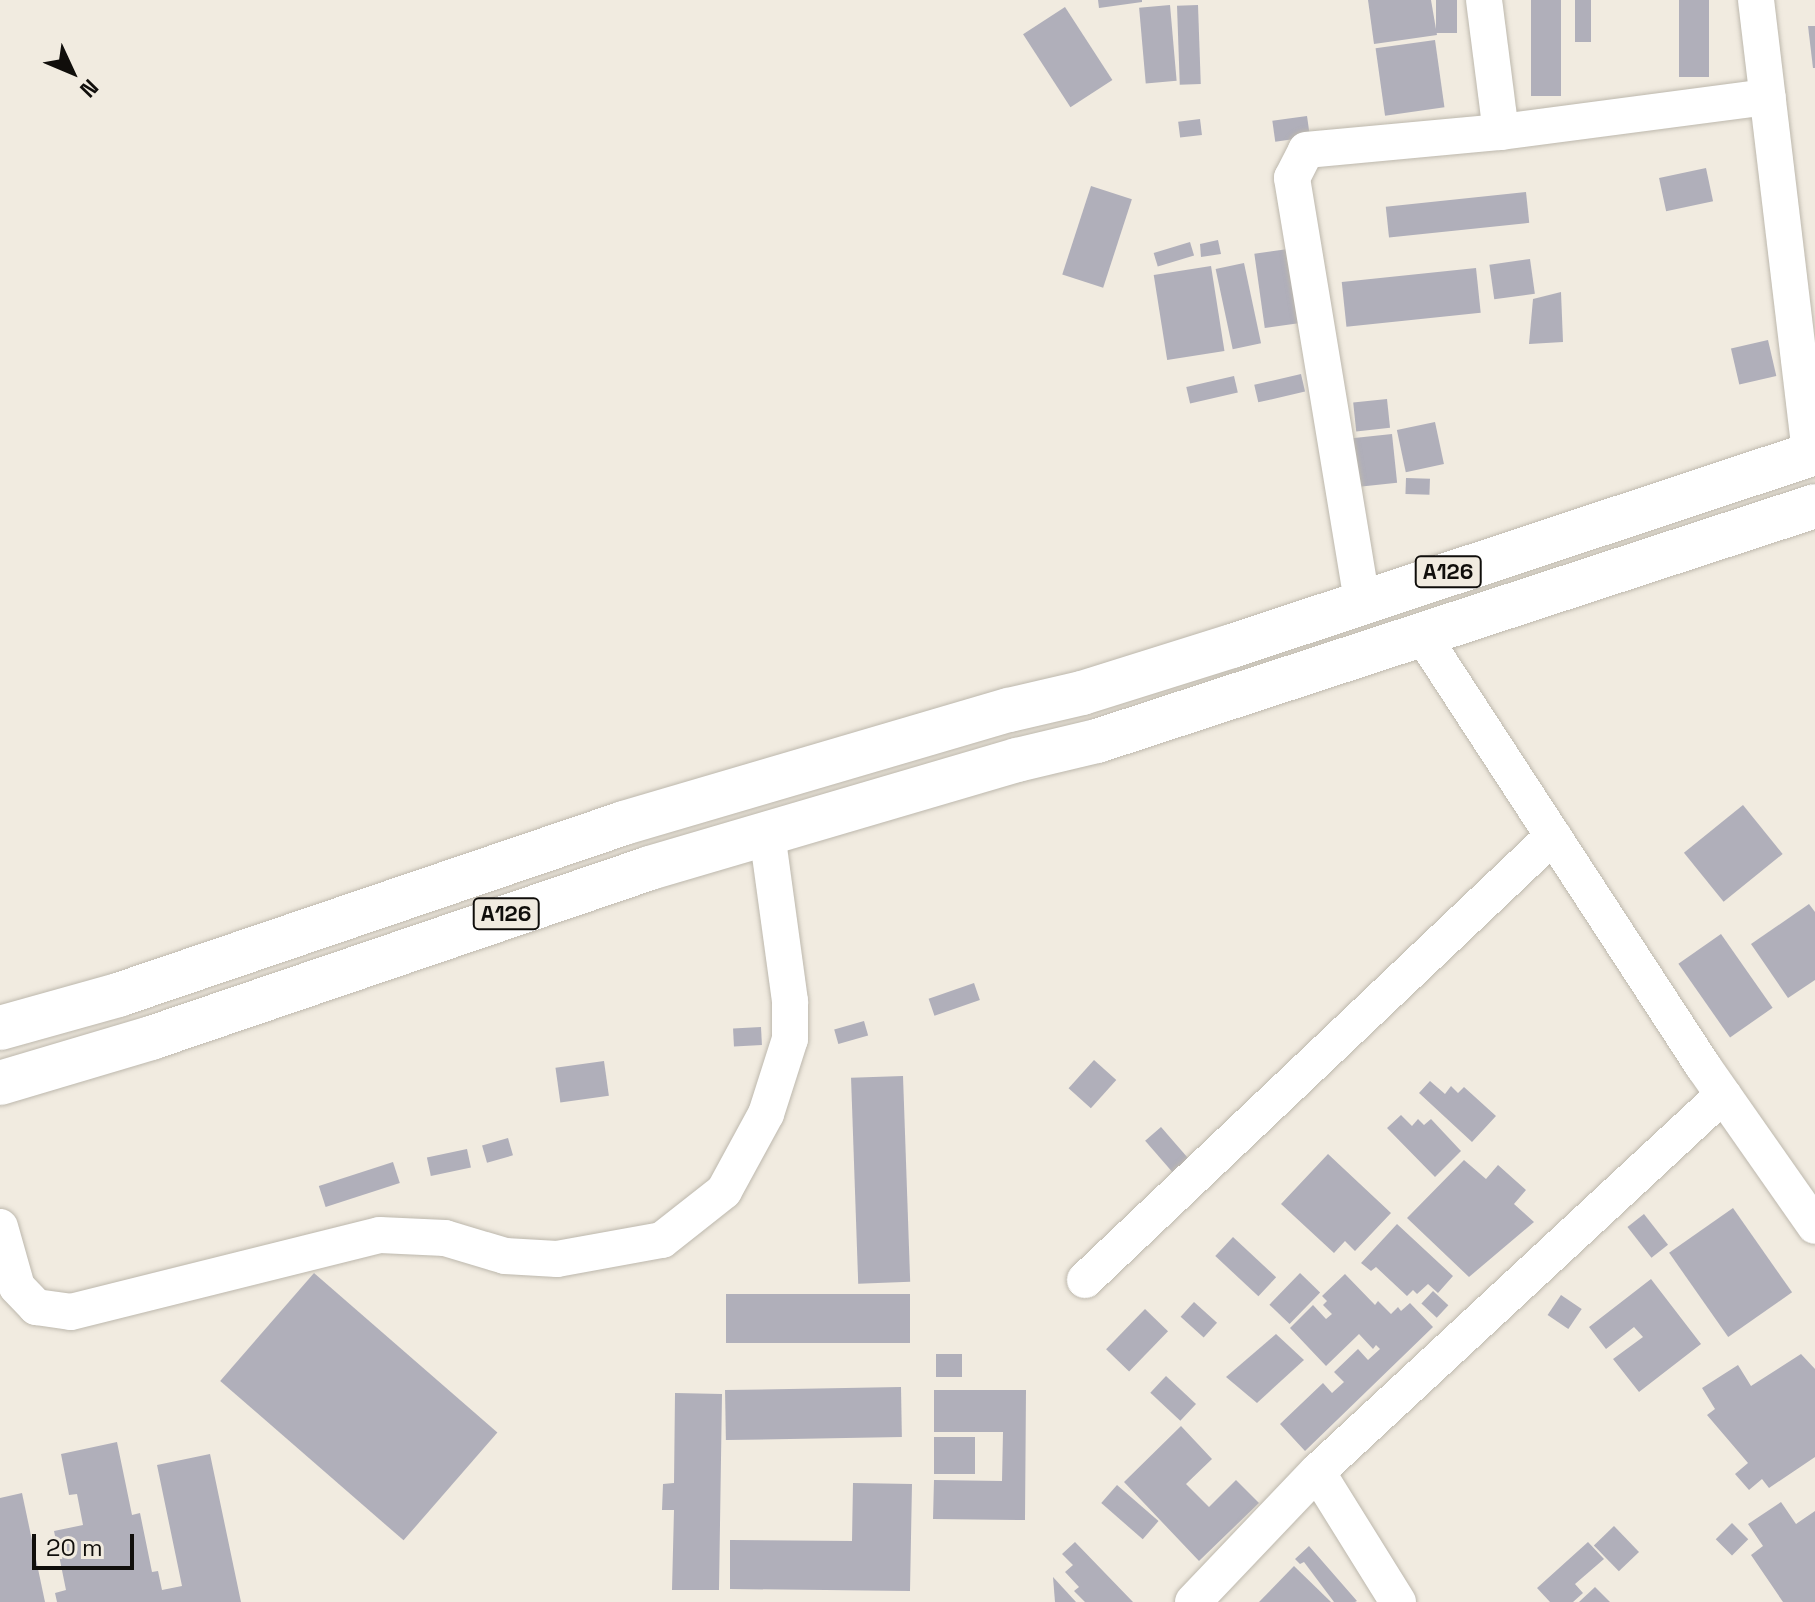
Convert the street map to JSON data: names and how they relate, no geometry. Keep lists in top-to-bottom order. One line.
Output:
{"streets":{"highway":["A126"]},"scale_bar":"20 m","north":"bottom right"}
